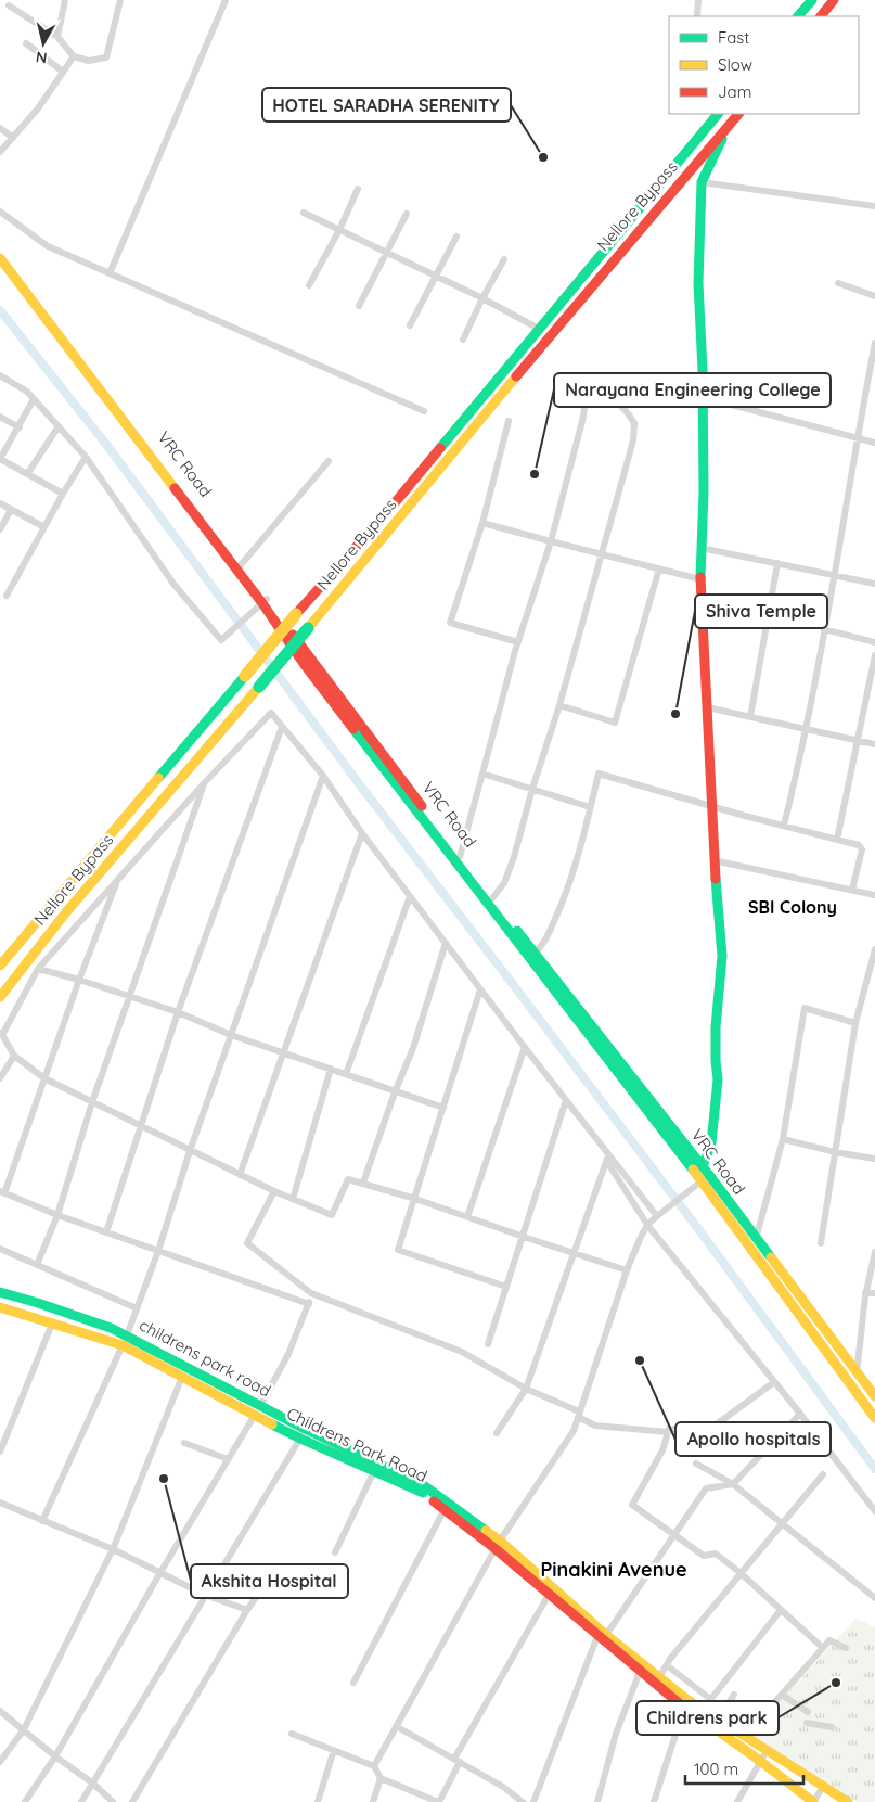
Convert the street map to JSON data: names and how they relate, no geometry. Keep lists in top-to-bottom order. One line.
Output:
{"streets":{"main road":["Nellore Bypass","VRC Road","childrens park road","Childrens Park Road"]},"crossings":[["childrens park road","Childrens Park Road"]],"districts":["SBI Colony","Pinakini Avenue"],"places":["HOTEL SARADHA SERENITY","Narayana Engineering College","Shiva Temple","Apollo hospitals","Akshita Hospital","Childrens park"],"legend":["Fast","Slow","Jam"],"scale_bar":"100 m","north":"bottom"}
